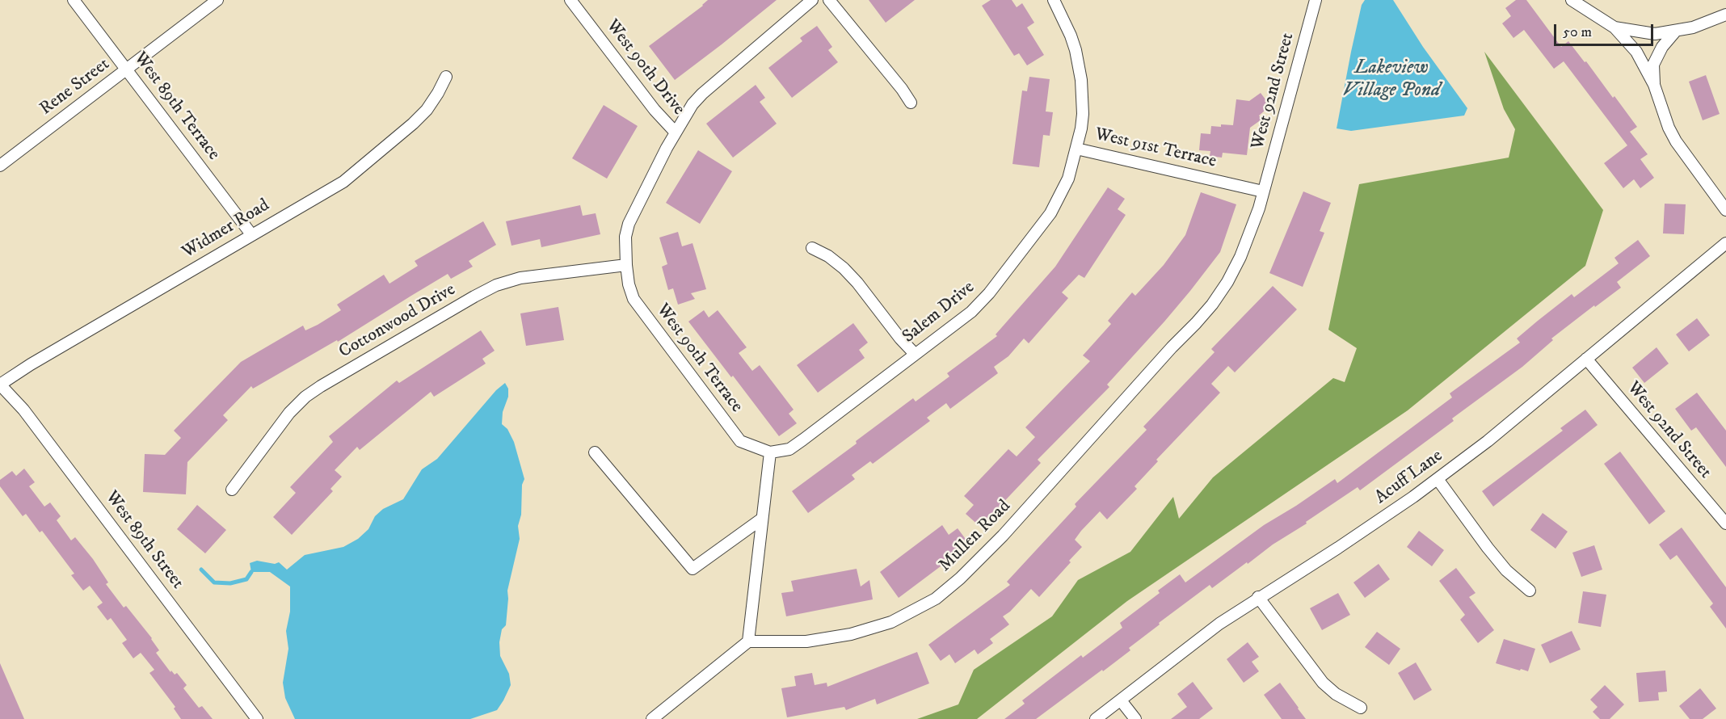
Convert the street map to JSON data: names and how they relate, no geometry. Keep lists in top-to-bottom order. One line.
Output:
{"streets":{"street":["West 90th Drive","Rene Street","West 92nd Street","West 89th Terrace","West 91st Terrace","Widmer Road","Salem Drive","Cottonwood Drive","West 90th Terrace","Acuff Lane","Mullen Road","West 89th Street"]},"crossings":[["West 90th Drive","West 90th Terrace"],["Rene Street","West 89th Terrace"],["West 92nd Street","West 91st Terrace"],["West 92nd Street","Acuff Lane"],["West 92nd Street","Mullen Road"],["West 89th Terrace","Widmer Road"],["West 91st Terrace","Salem Drive"],["West 91st Terrace","Mullen Road"],["Widmer Road","West 89th Street"],["Salem Drive","West 90th Terrace"],["Cottonwood Drive","West 90th Terrace"]],"water":["Lakeview Village Pond"],"scale_bar":"50 m"}
